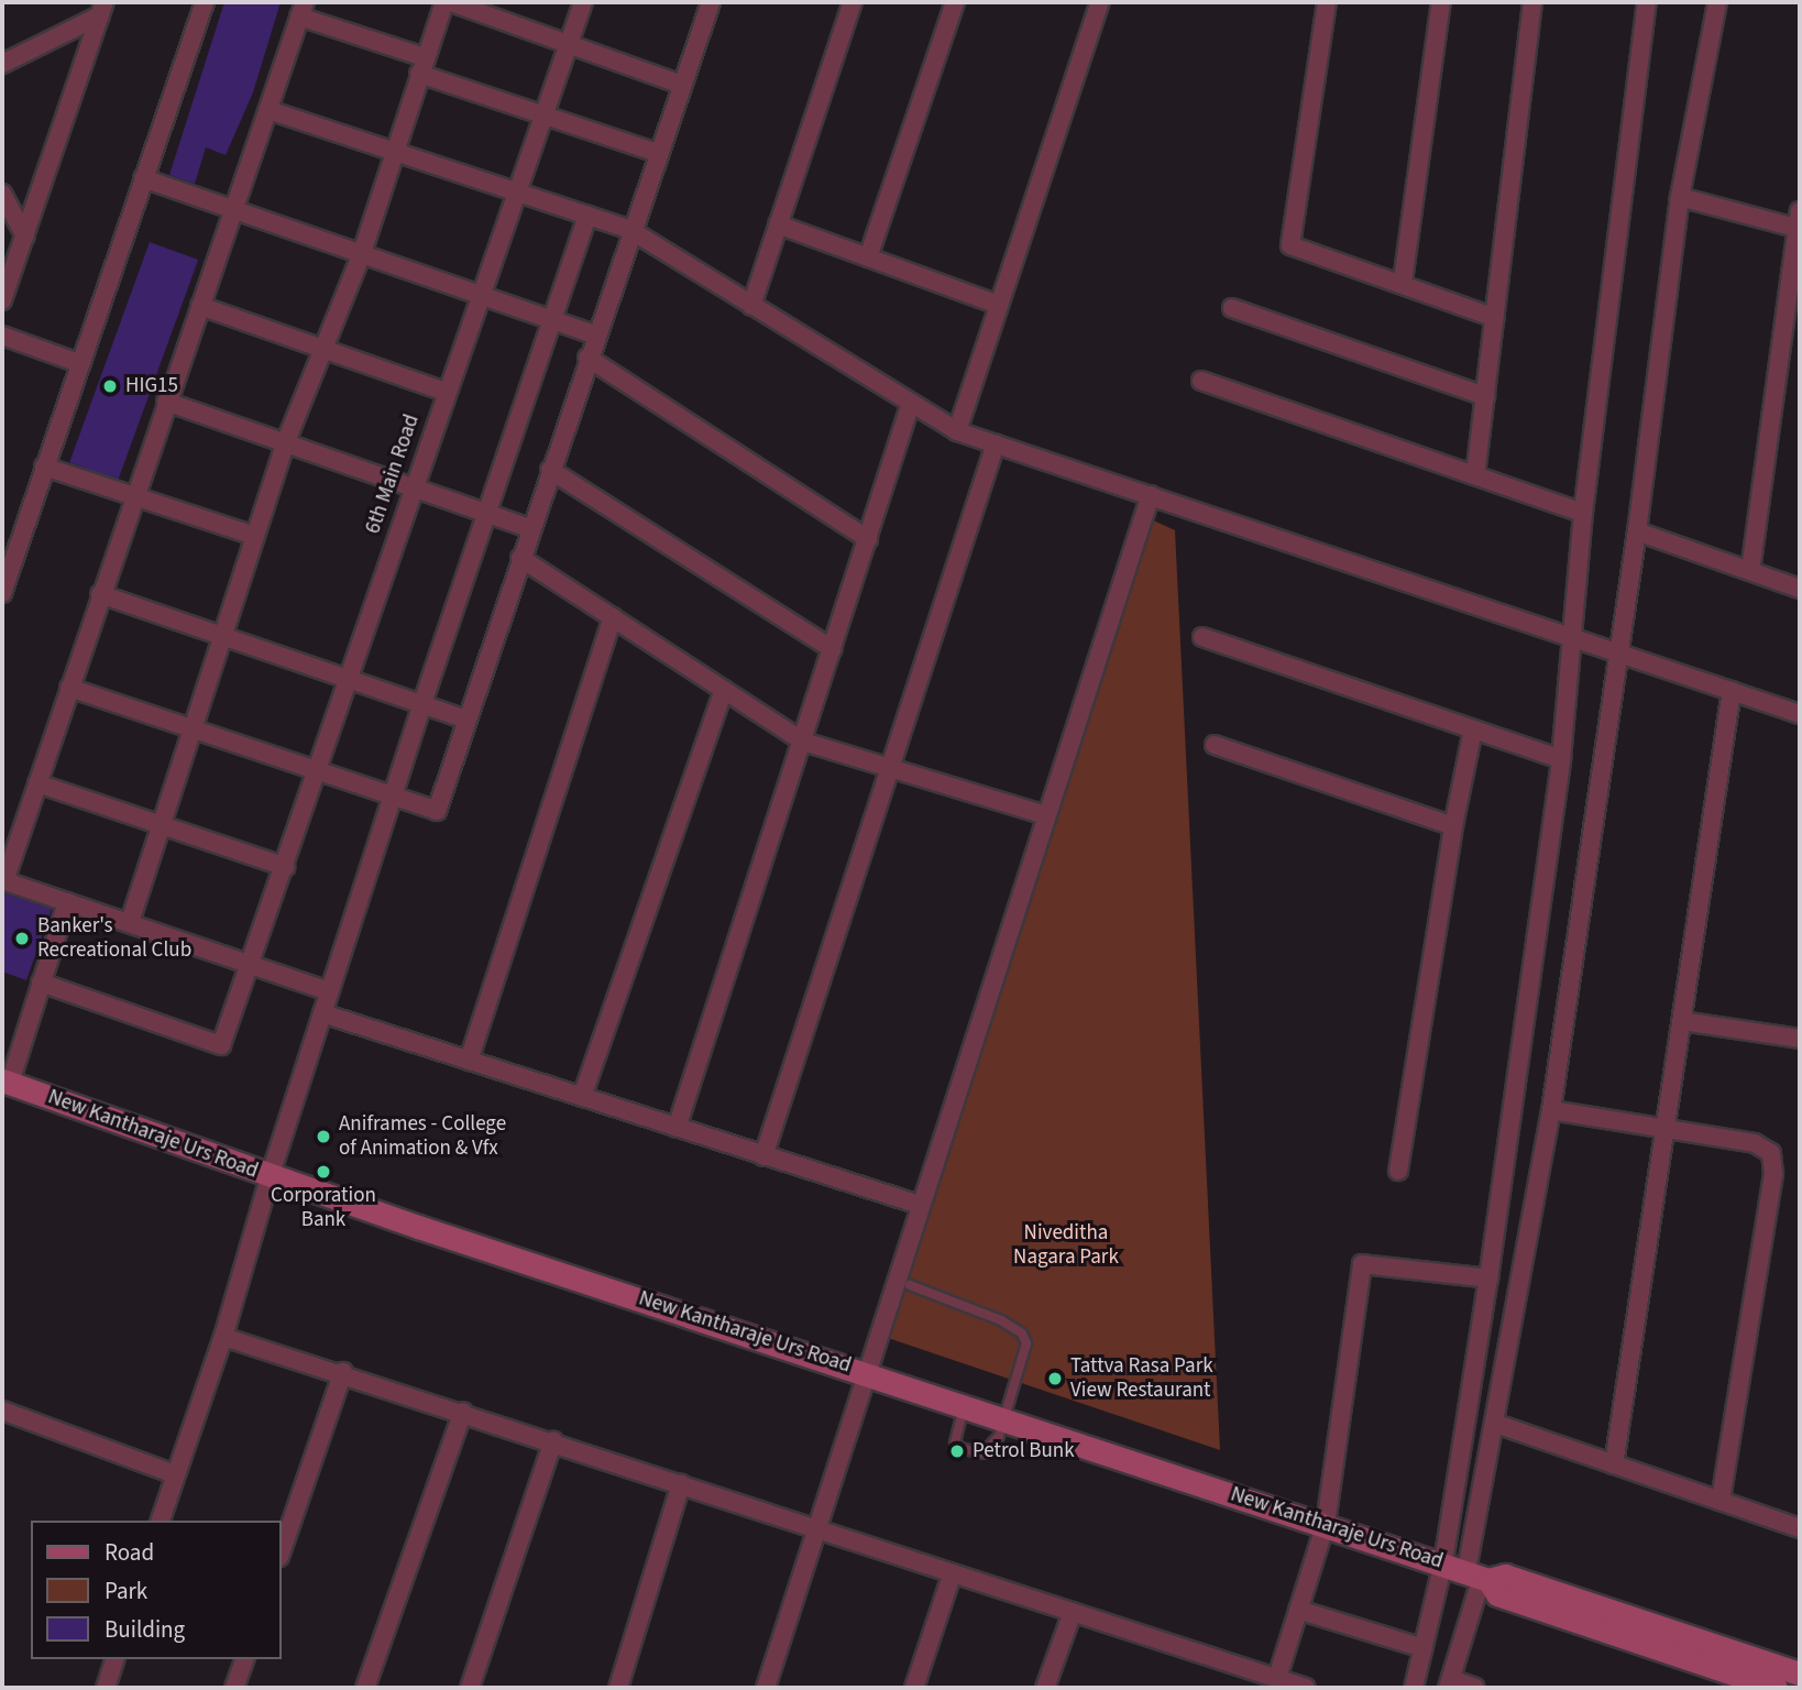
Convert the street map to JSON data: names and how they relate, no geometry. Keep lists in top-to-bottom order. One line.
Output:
{"streets":{"main road":["New Kantharaje Urs Road"],"street":["6th Main Road"]},"parks":["Niveditha Nagara Park"],"places":["HIG15","Banker's Recreational Club","Aniframes - College of Animation & Vfx","Corporation Bank","Tattva Rasa Park View Restaurant","Petrol Bunk"],"legend":["Road","Park","Building"]}
